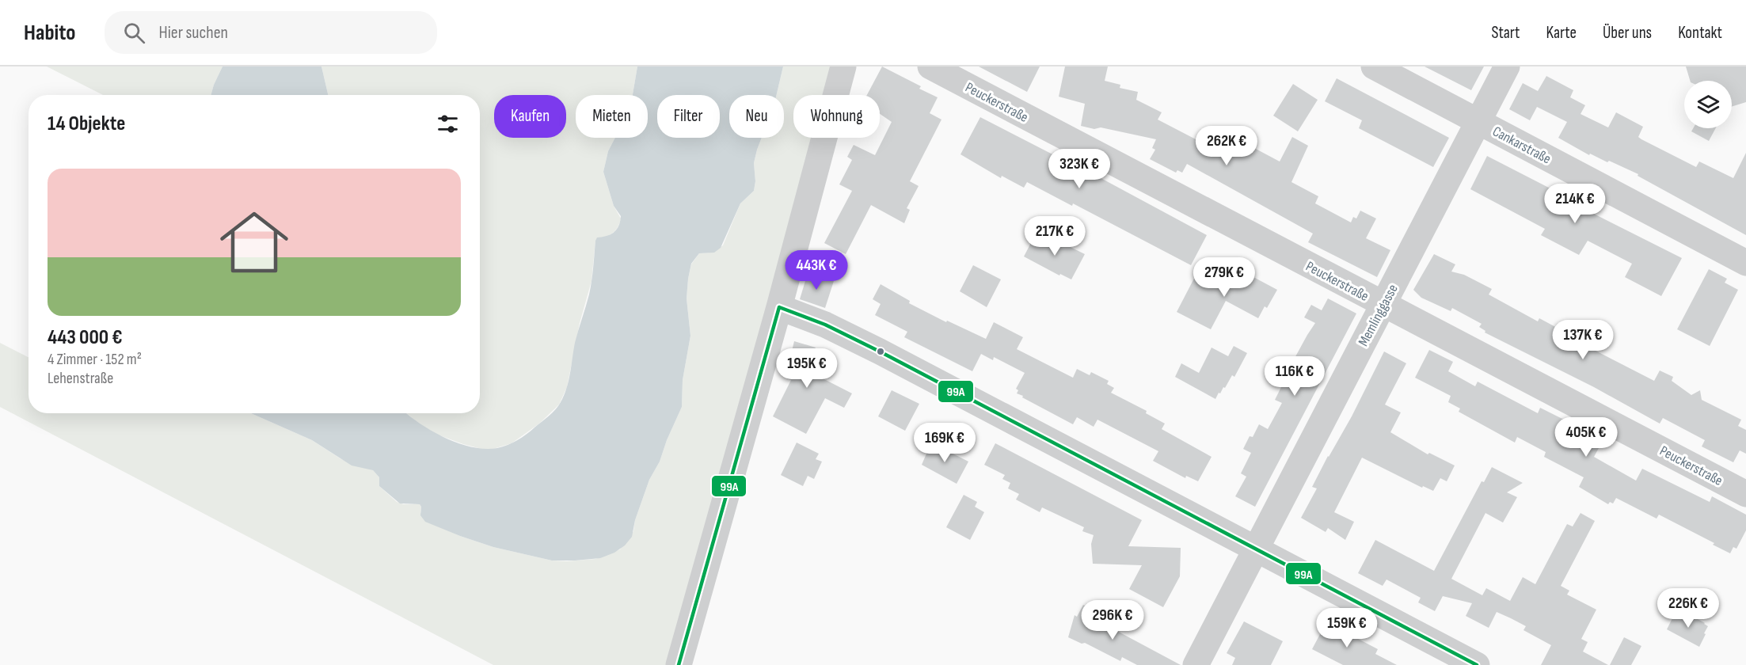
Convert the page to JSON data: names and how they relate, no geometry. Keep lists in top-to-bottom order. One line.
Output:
{"streets":{"street":["Peuckerstraße","Cankarstraße","Memlinggasse"]},"crossings":[["Peuckerstraße","Memlinggasse"],["Cankarstraße","Memlinggasse"]],"lines":["transit line 99A"],"page":{"header":"Habito","search":"Hier suchen","nav":["Start","Karte","Über uns","Kontakt"],"chip":["Kaufen","Mieten","Filter","Neu","Wohnung"],"heading":"14 Objekte","price":["262K €","323K €","214K €","217K €","443K €","279K €","137K €","195K €","116K €","405K €","169K €","226K €","296K €","159K €"],"list":[{"name":"443 000 €","note":"4 Zimmer · 152 m² · Lehenstraße"}]}}
